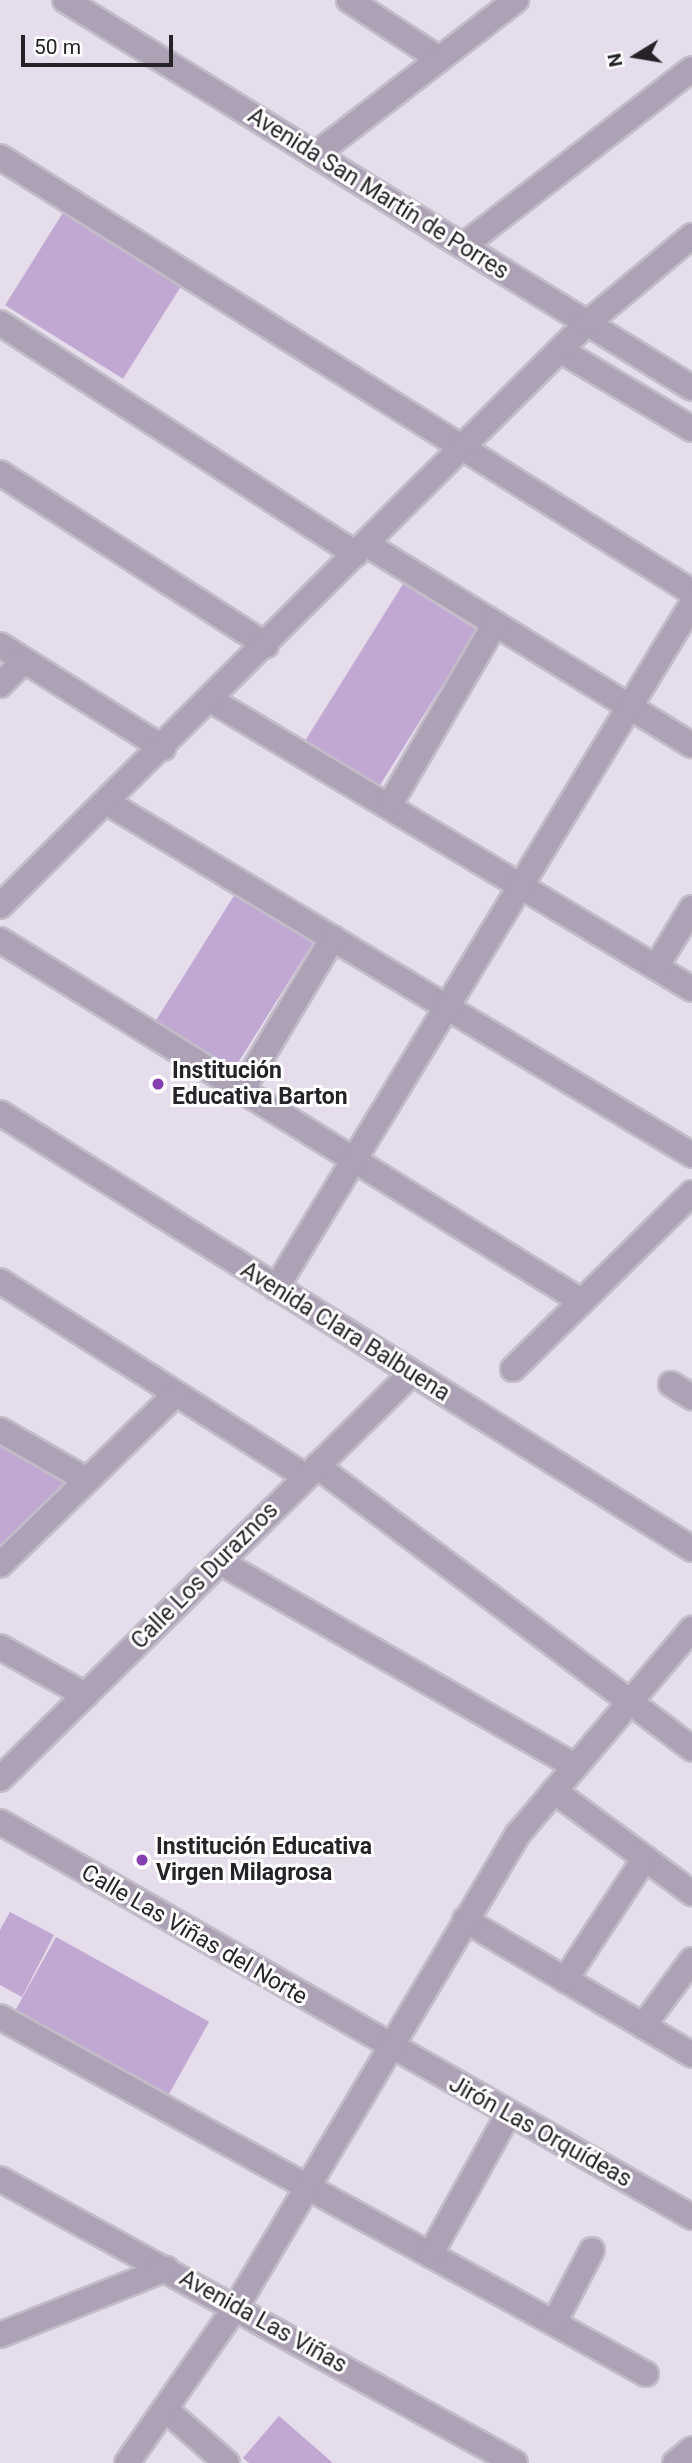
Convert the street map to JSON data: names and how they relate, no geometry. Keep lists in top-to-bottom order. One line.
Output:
{"streets":{"street":["Avenida San Martín de Porres","Avenida Clara Balbuena","Calle Los Duraznos","Calle Las Viñas del Norte","Jirón Las Orquídeas","Avenida Las Viñas"]},"crossings":[["Avenida Clara Balbuena","Calle Los Duraznos"],["Calle Las Viñas del Norte","Jirón Las Orquídeas"]],"places":["Institución Educativa Barton","Institución Educativa Virgen Milagrosa"],"scale_bar":"50 m","north":"left"}
